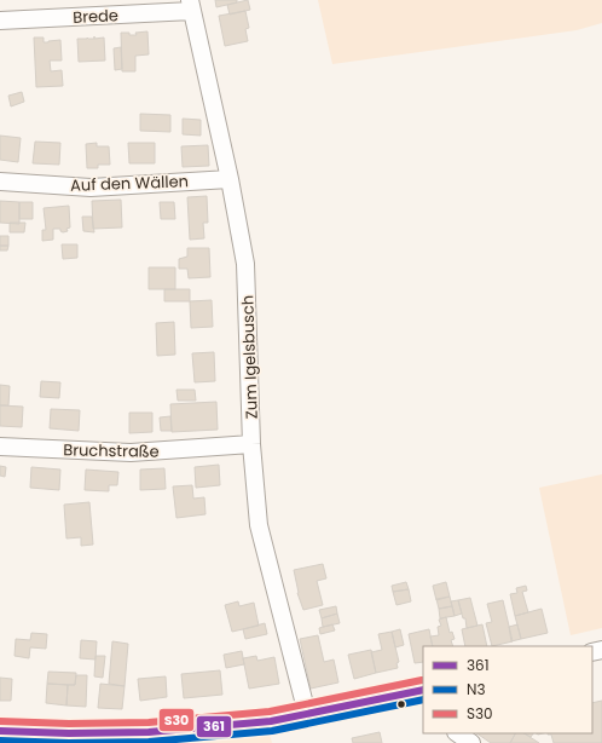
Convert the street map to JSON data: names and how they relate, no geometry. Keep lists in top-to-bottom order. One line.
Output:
{"streets":{"street":["Brede","Auf den Wällen","Zum Igelsbusch","Bruchstraße"]},"crossings":[["Brede","Zum Igelsbusch"],["Auf den Wällen","Zum Igelsbusch"],["Zum Igelsbusch","Bruchstraße"]],"lines":["transit line S30","transit line 361","transit line N3"],"legend":["361","N3","S30"]}
